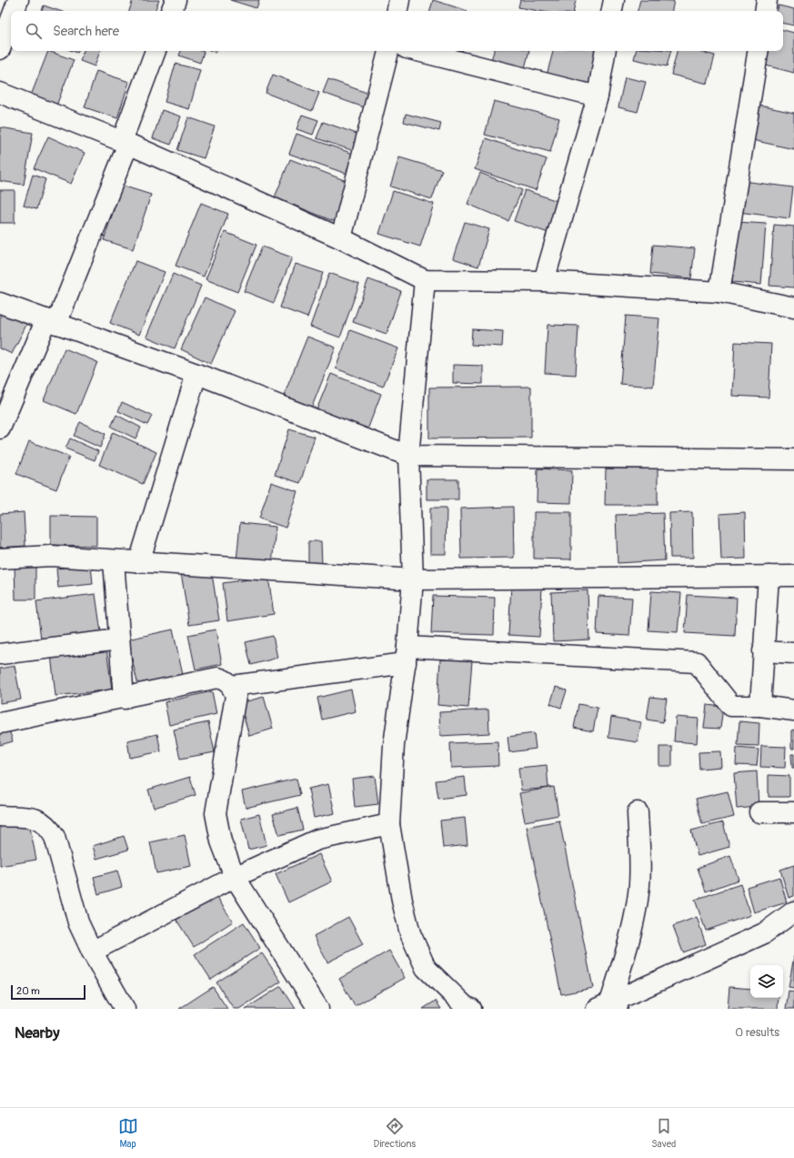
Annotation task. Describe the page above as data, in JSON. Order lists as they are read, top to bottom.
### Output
{
  "scale_bar": "20 m",
  "page": {
    "search": "Search here",
    "scale": "20 m",
    "heading": ["Nearby", "0 results"],
    "nav": ["Map", "Directions", "Saved"]
  }
}
